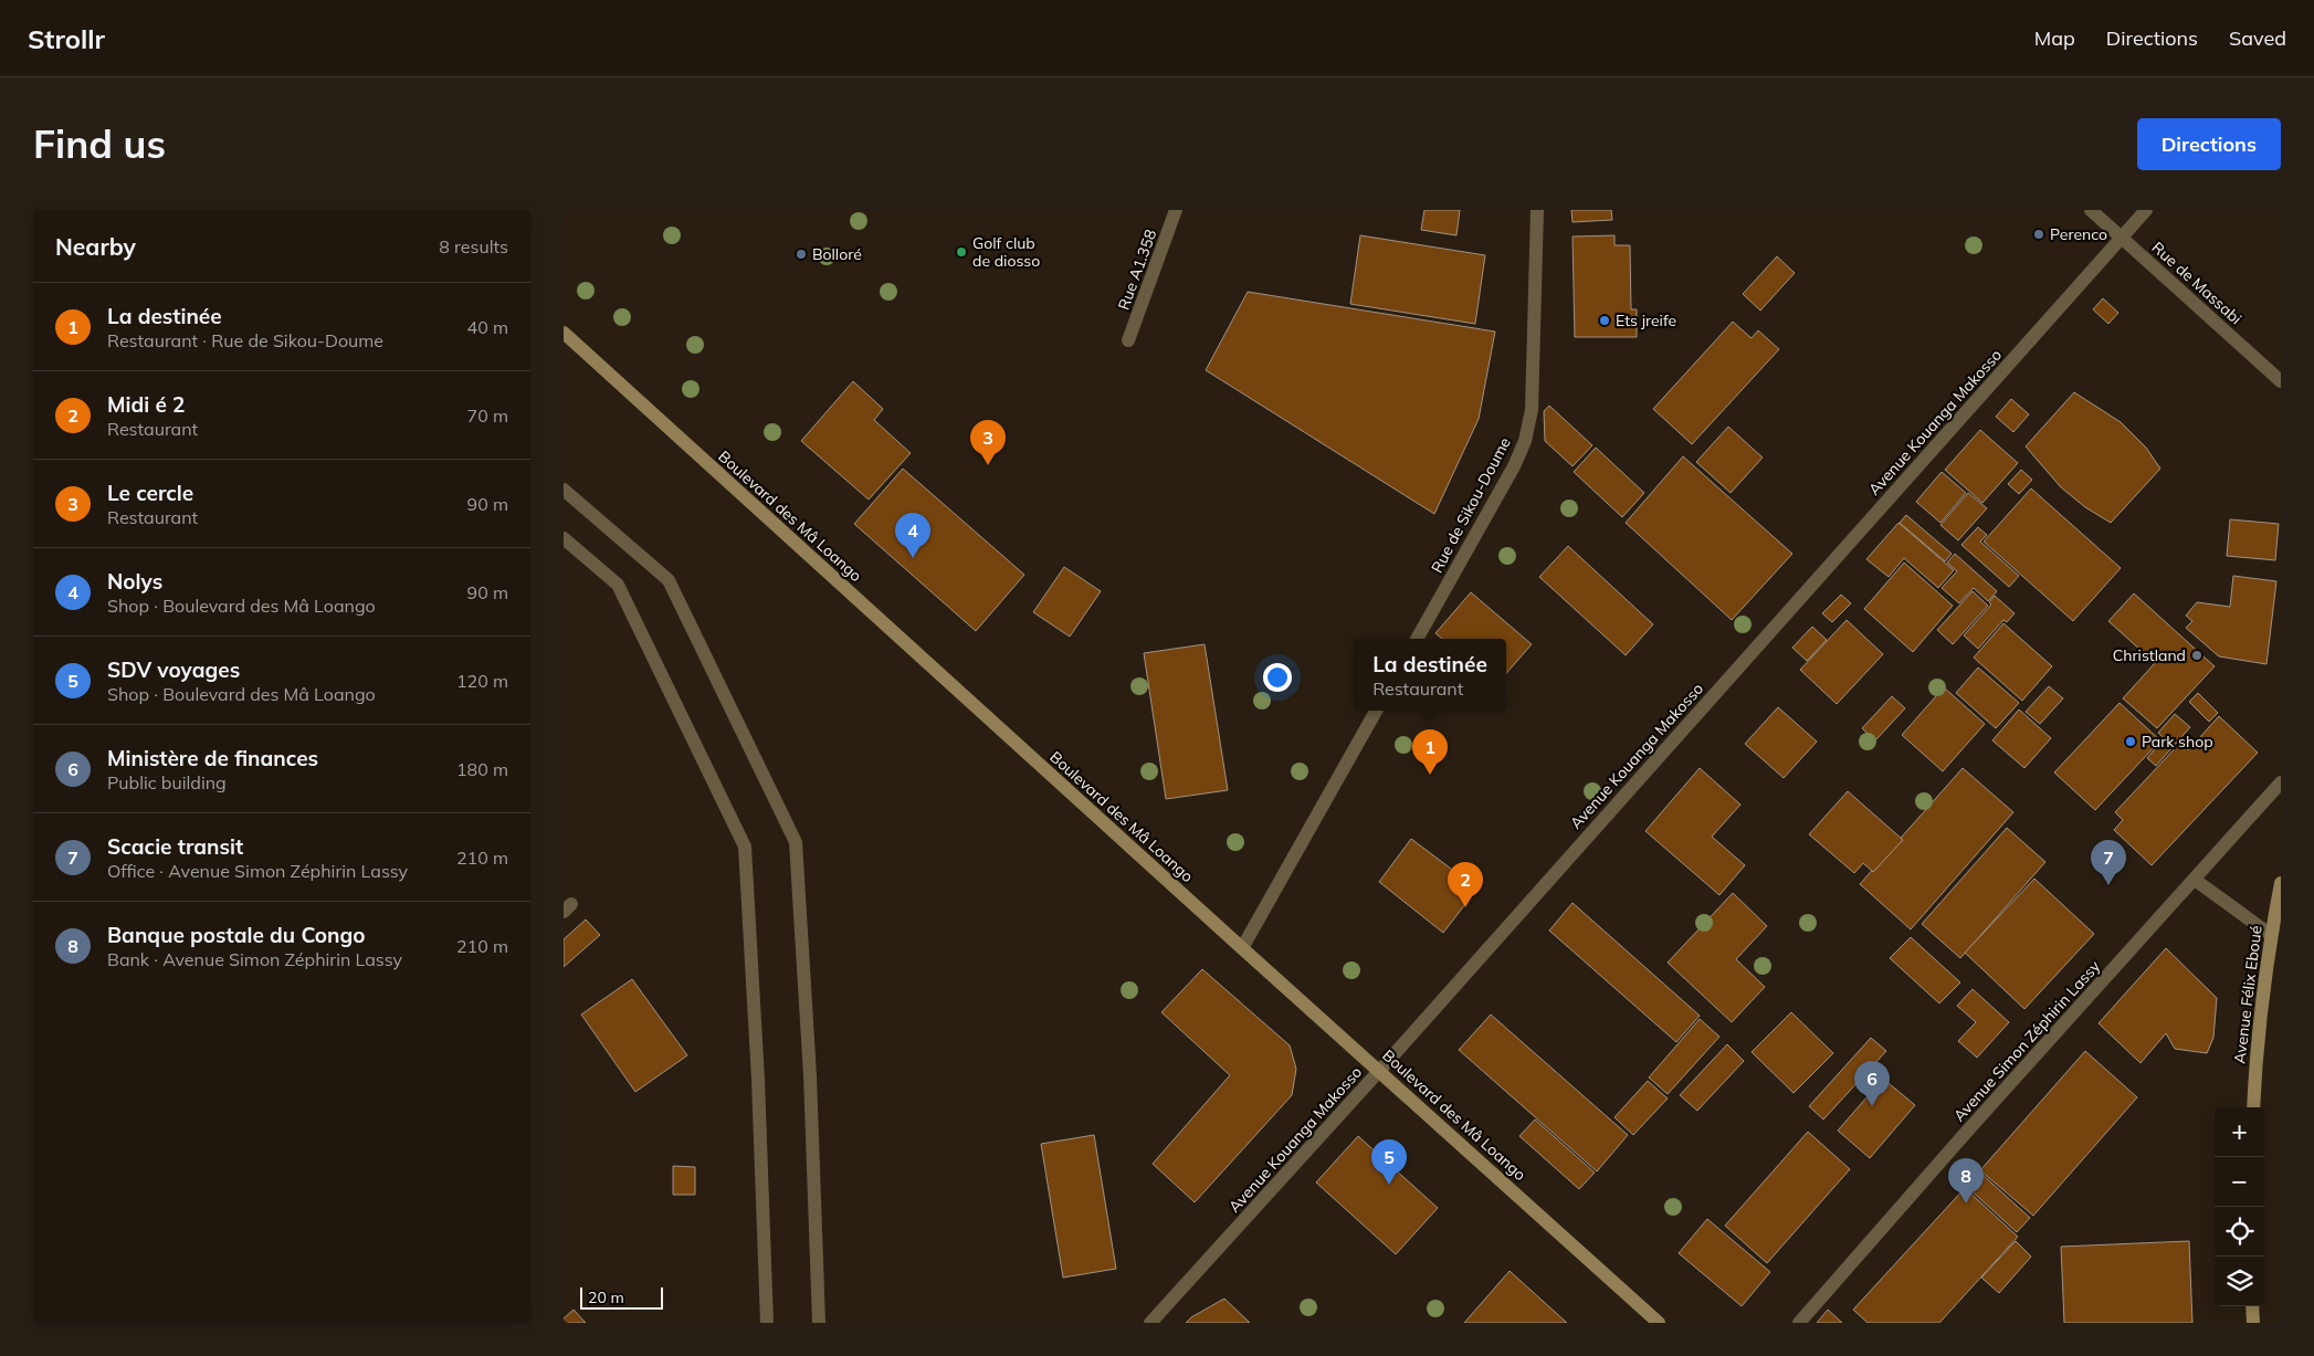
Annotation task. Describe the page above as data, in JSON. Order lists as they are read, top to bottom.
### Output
{
  "streets": {
    "street": [
      "Rue A1.358",
      "Rue de Massabi",
      "Avenue Kouanga Makosso",
      "Rue de Sikou-Doume",
      "Boulevard des Mâ Loango",
      "Avenue Félix Eboué",
      "Avenue Simon Zéphirin Lassy"
    ]
  },
  "crossings": [
    ["Rue de Massabi", "Avenue Kouanga Makosso"],
    ["Avenue Kouanga Makosso", "Boulevard des Mâ Loango"]
  ],
  "places": [
    "Perenco",
    "Golf club de diosso",
    "Bolloré",
    "Ets jreife",
    "Christland",
    "Park shop"
  ],
  "scale_bar": "20 m",
  "page": {
    "header": "Strollr",
    "nav": ["Map", "Directions", "Saved"],
    "buttons": "Directions",
    "title": "Find us",
    "heading": ["Nearby", "8 results"],
    "list": [
      {
        "mark": "1",
        "name": "La destinée",
        "note": "Restaurant · Rue de Sikou-Doume",
        "value": "40 m"
      },
      {
        "mark": "2",
        "name": "Midi é 2",
        "note": "Restaurant",
        "value": "70 m"
      },
      {
        "mark": "3",
        "name": "Le cercle",
        "note": "Restaurant",
        "value": "90 m"
      },
      {
        "mark": "4",
        "name": "Nolys",
        "note": "Shop · Boulevard des Mâ Loango",
        "value": "90 m"
      },
      {
        "mark": "5",
        "name": "SDV voyages",
        "note": "Shop · Boulevard des Mâ Loango",
        "value": "120 m"
      },
      {
        "mark": "6",
        "name": "Ministère de finances",
        "note": "Public building",
        "value": "180 m"
      },
      {
        "mark": "7",
        "name": "Scacie transit",
        "note": "Office · Avenue Simon Zéphirin Lassy",
        "value": "210 m"
      },
      {
        "mark": "8",
        "name": "Banque postale du Congo",
        "note": "Bank · Avenue Simon Zéphirin Lassy",
        "value": "210 m"
      }
    ],
    "pins": [
      "3",
      "4",
      "1",
      "7",
      "2",
      "6",
      "5",
      "8"
    ],
    "popup": ["La destinée", "Restaurant"],
    "map_buttons": ["+", "−"],
    "scale": "20 m"
  }
}
